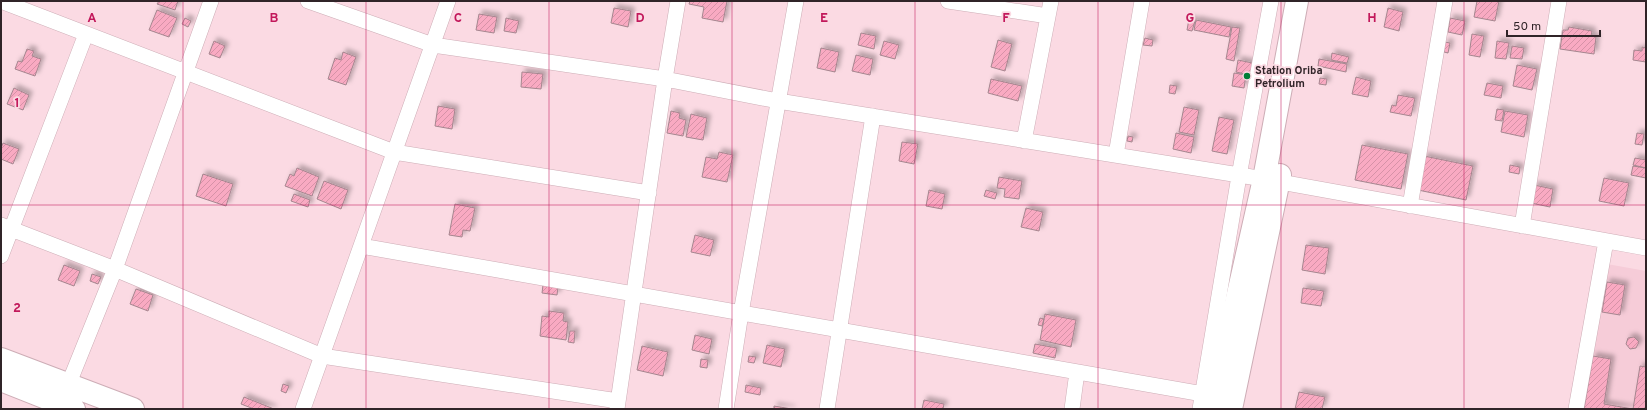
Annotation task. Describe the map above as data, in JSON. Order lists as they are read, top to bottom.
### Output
{
  "places": ["Station Oriba Petrolium"],
  "scale_bar": "50 m",
  "grid": {
    "columns": [
      "A",
      "B",
      "C",
      "D",
      "E",
      "F",
      "G",
      "H"
    ],
    "rows": ["1", "2"]
  }
}
